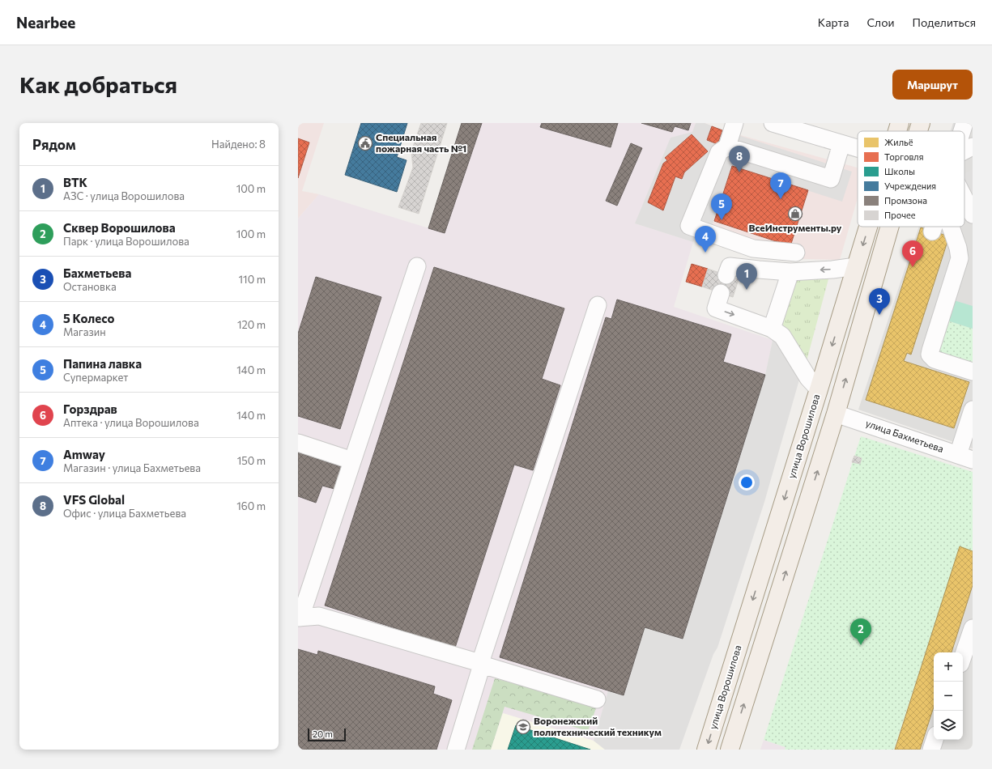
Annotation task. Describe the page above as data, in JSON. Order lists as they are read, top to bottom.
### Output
{
  "streets": {
    "main road": ["улица Ворошилова"],
    "street": ["улица Бахметьева"]
  },
  "places": {
    "public building": ["Специальная пожарная часть №1"],
    "shop": ["ВсеИнструменты.ру"],
    "school or university": ["Воронежский политехнический техникум"]
  },
  "legend": [
    "Жильё",
    "Торговля",
    "Школы",
    "Учреждения",
    "Промзона",
    "Прочее"
  ],
  "scale_bar": "20 m",
  "page": {
    "header": "Nearbee",
    "nav": ["Карта", "Слои", "Поделиться"],
    "buttons": "Маршрут",
    "title": "Как добраться",
    "heading": ["Рядом", "Найдено: 8"],
    "pins": [
      "8",
      "7",
      "5",
      "4",
      "6",
      "1",
      "3",
      "2"
    ],
    "list": [
      {
        "mark": "1",
        "name": "ВТК",
        "note": "АЗС · улица Ворошилова",
        "value": "100 m"
      },
      {
        "mark": "2",
        "name": "Сквер Ворошилова",
        "note": "Парк · улица Ворошилова",
        "value": "100 m"
      },
      {
        "mark": "3",
        "name": "Бахметьева",
        "note": "Остановка",
        "value": "110 m"
      },
      {
        "mark": "4",
        "name": "5 Колесо",
        "note": "Магазин",
        "value": "120 m"
      },
      {
        "mark": "5",
        "name": "Папина лавка",
        "note": "Супермаркет",
        "value": "140 m"
      },
      {
        "mark": "6",
        "name": "Горздрав",
        "note": "Аптека · улица Ворошилова",
        "value": "140 m"
      },
      {
        "mark": "7",
        "name": "Amway",
        "note": "Магазин · улица Бахметьева",
        "value": "150 m"
      },
      {
        "mark": "8",
        "name": "VFS Global",
        "note": "Офис · улица Бахметьева",
        "value": "160 m"
      }
    ],
    "map_buttons": ["+", "−"],
    "scale": "20 m"
  }
}
